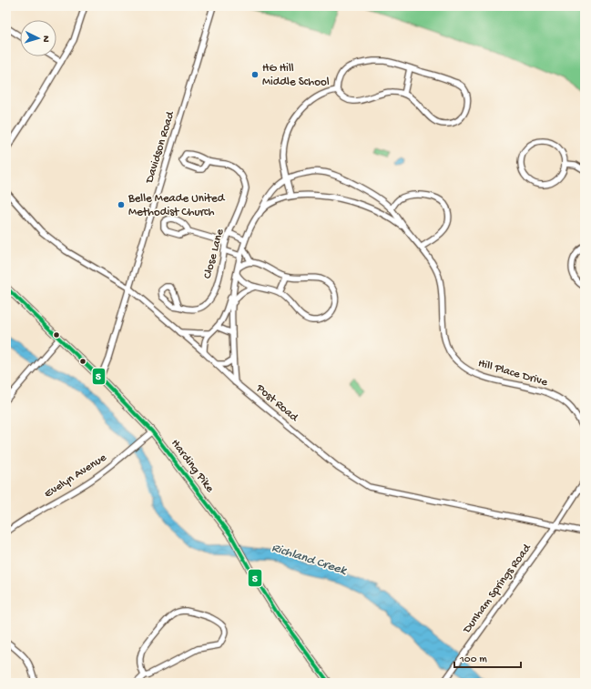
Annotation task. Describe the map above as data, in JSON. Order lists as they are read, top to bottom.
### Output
{
  "streets": {
    "main road": ["Harding Pike"],
    "street": [
      "Davidson Road",
      "Close Lane",
      "Hill Place Drive",
      "Post Road",
      "Evelyn Avenue",
      "Dunham Springs Road"
    ]
  },
  "crossings": [
    ["Davidson Road", "Post Road"],
    ["Davidson Road", "Harding Pike"],
    ["Hill Place Drive", "Post Road"],
    ["Post Road", "Dunham Springs Road"],
    ["Harding Pike", "Evelyn Avenue"]
  ],
  "water": ["Richland Creek"],
  "places": ["HG Hill Middle School", "Belle Meade United Methodist Church"],
  "lines": ["transit line 5"],
  "scale_bar": "100 m",
  "north": "right"
}
